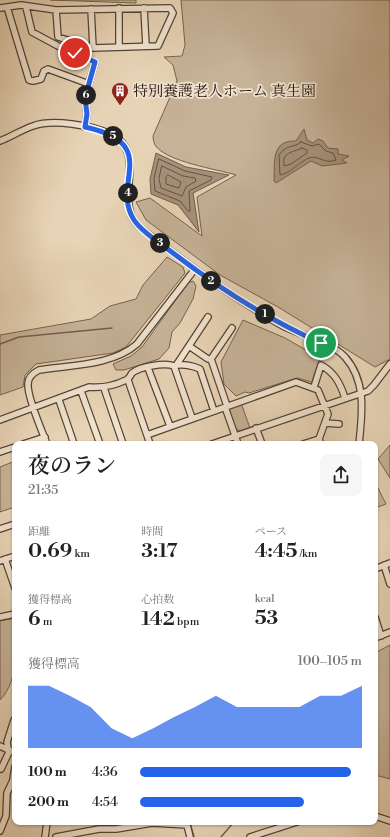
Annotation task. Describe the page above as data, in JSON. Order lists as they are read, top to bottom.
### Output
{
  "places": {
    "building": ["特別養護老人ホーム 真生園"]
  },
  "page": {
    "pins": [
      "6",
      "5",
      "4",
      "3",
      "2",
      "1"
    ],
    "heading": ["夜のラン", "21:35"],
    "stats": [
      ["距離", "0.69 km"],
      ["時間", "3:17"],
      ["ペース", "4:45 /km"],
      ["獲得標高", "6 m"],
      ["心拍数", "142 bpm"],
      ["kcal", "53"]
    ],
    "chart": ["獲得標高", "100–105 m"],
    "list": [
      {
        "name": "100 m",
        "note": "4:36"
      },
      {
        "name": "200 m",
        "note": "4:54"
      }
    ]
  }
}
